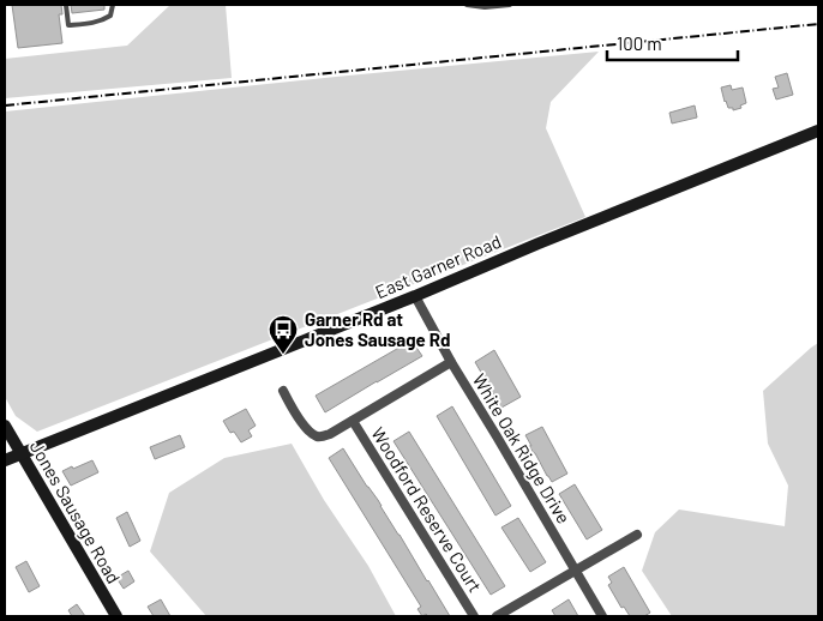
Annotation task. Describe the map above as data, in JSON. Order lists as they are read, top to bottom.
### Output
{
  "streets": {
    "main road": ["East Garner Road", "Jones Sausage Road"],
    "street": ["White Oak Ridge Drive", "Woodford Reserve Court"]
  },
  "crossings": [
    ["East Garner Road", "White Oak Ridge Drive"],
    ["East Garner Road", "Jones Sausage Road"]
  ],
  "places": {
    "bus stop": ["Garner Rd at Jones Sausage Rd"]
  },
  "scale_bar": "100 m"
}
